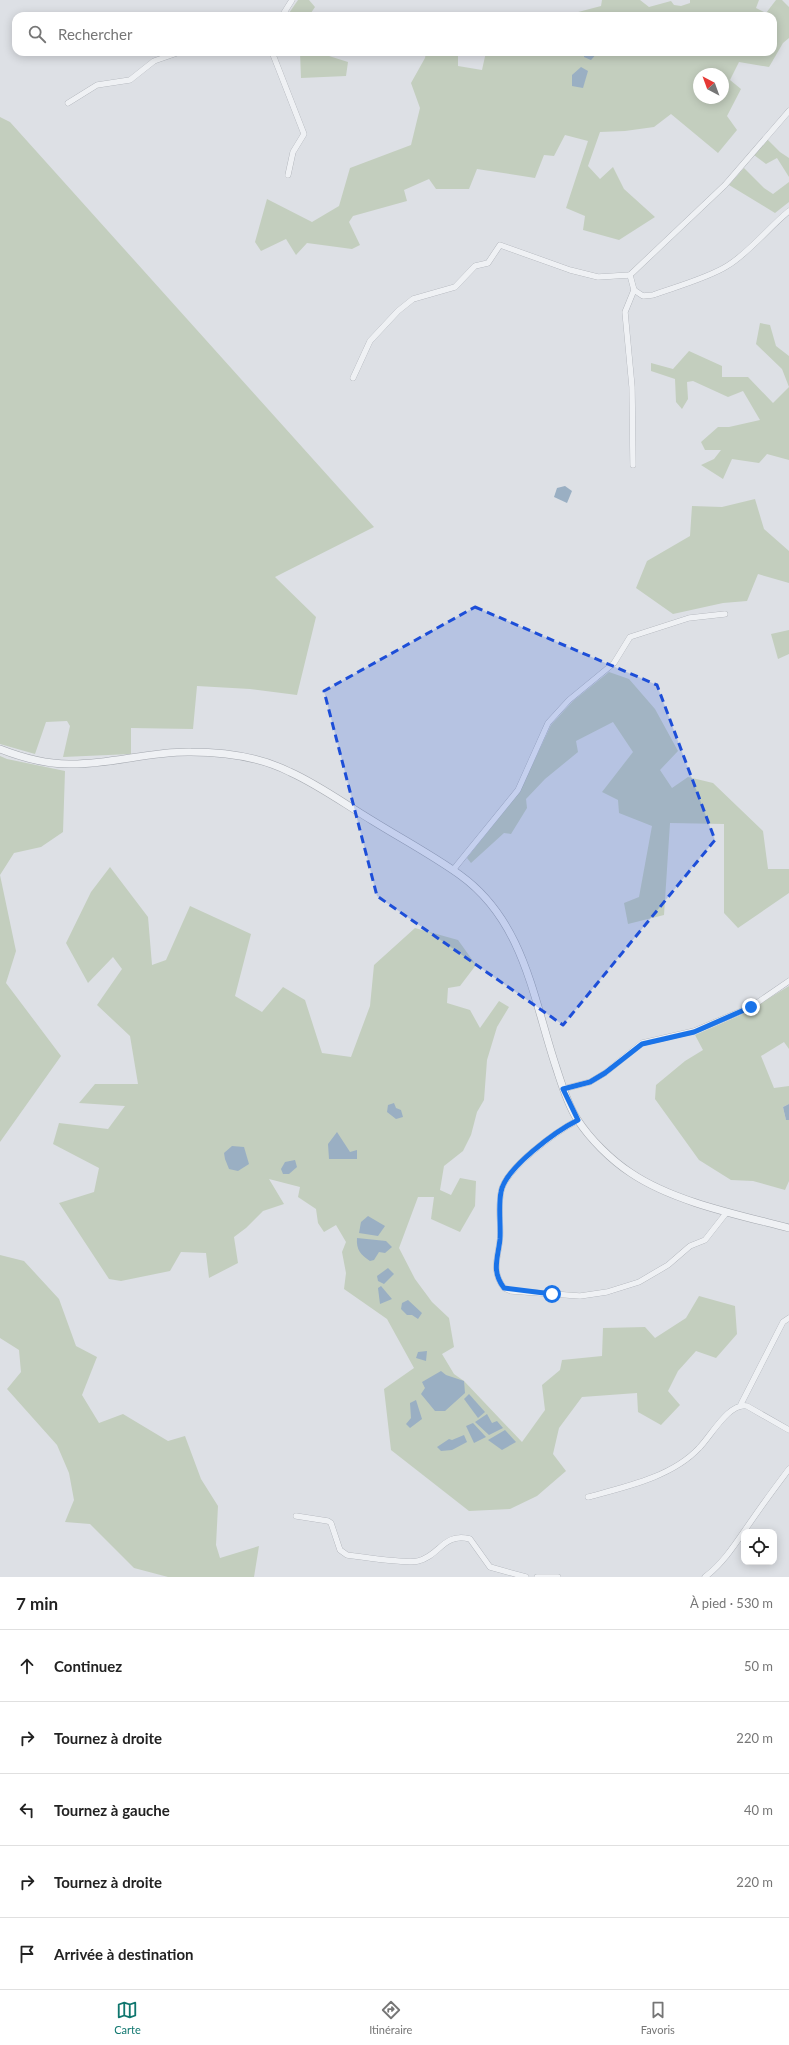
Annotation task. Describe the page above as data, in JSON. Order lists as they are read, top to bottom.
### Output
{
  "north": "top left",
  "page": {
    "search": "Rechercher",
    "heading": ["7 min", "À pied · 530 m"],
    "list": [
      ["Continuez", "50 m"],
      ["Tournez à droite", "220 m"],
      ["Tournez à gauche", "40 m"],
      ["Tournez à droite", "220 m"],
      "Arrivée à destination"
    ],
    "nav": ["Carte", "Itinéraire", "Favoris"]
  }
}
